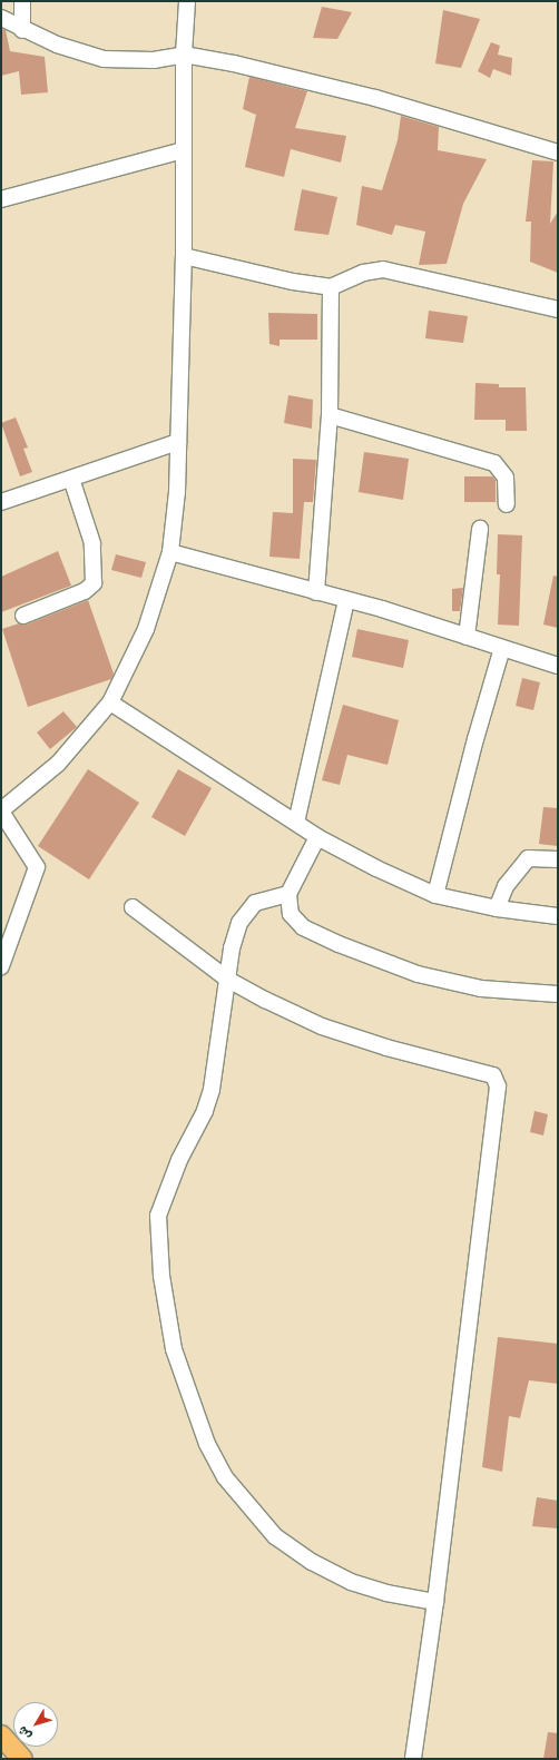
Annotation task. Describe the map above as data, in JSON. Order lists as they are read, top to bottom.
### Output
{
  "north": "bottom left"
}
